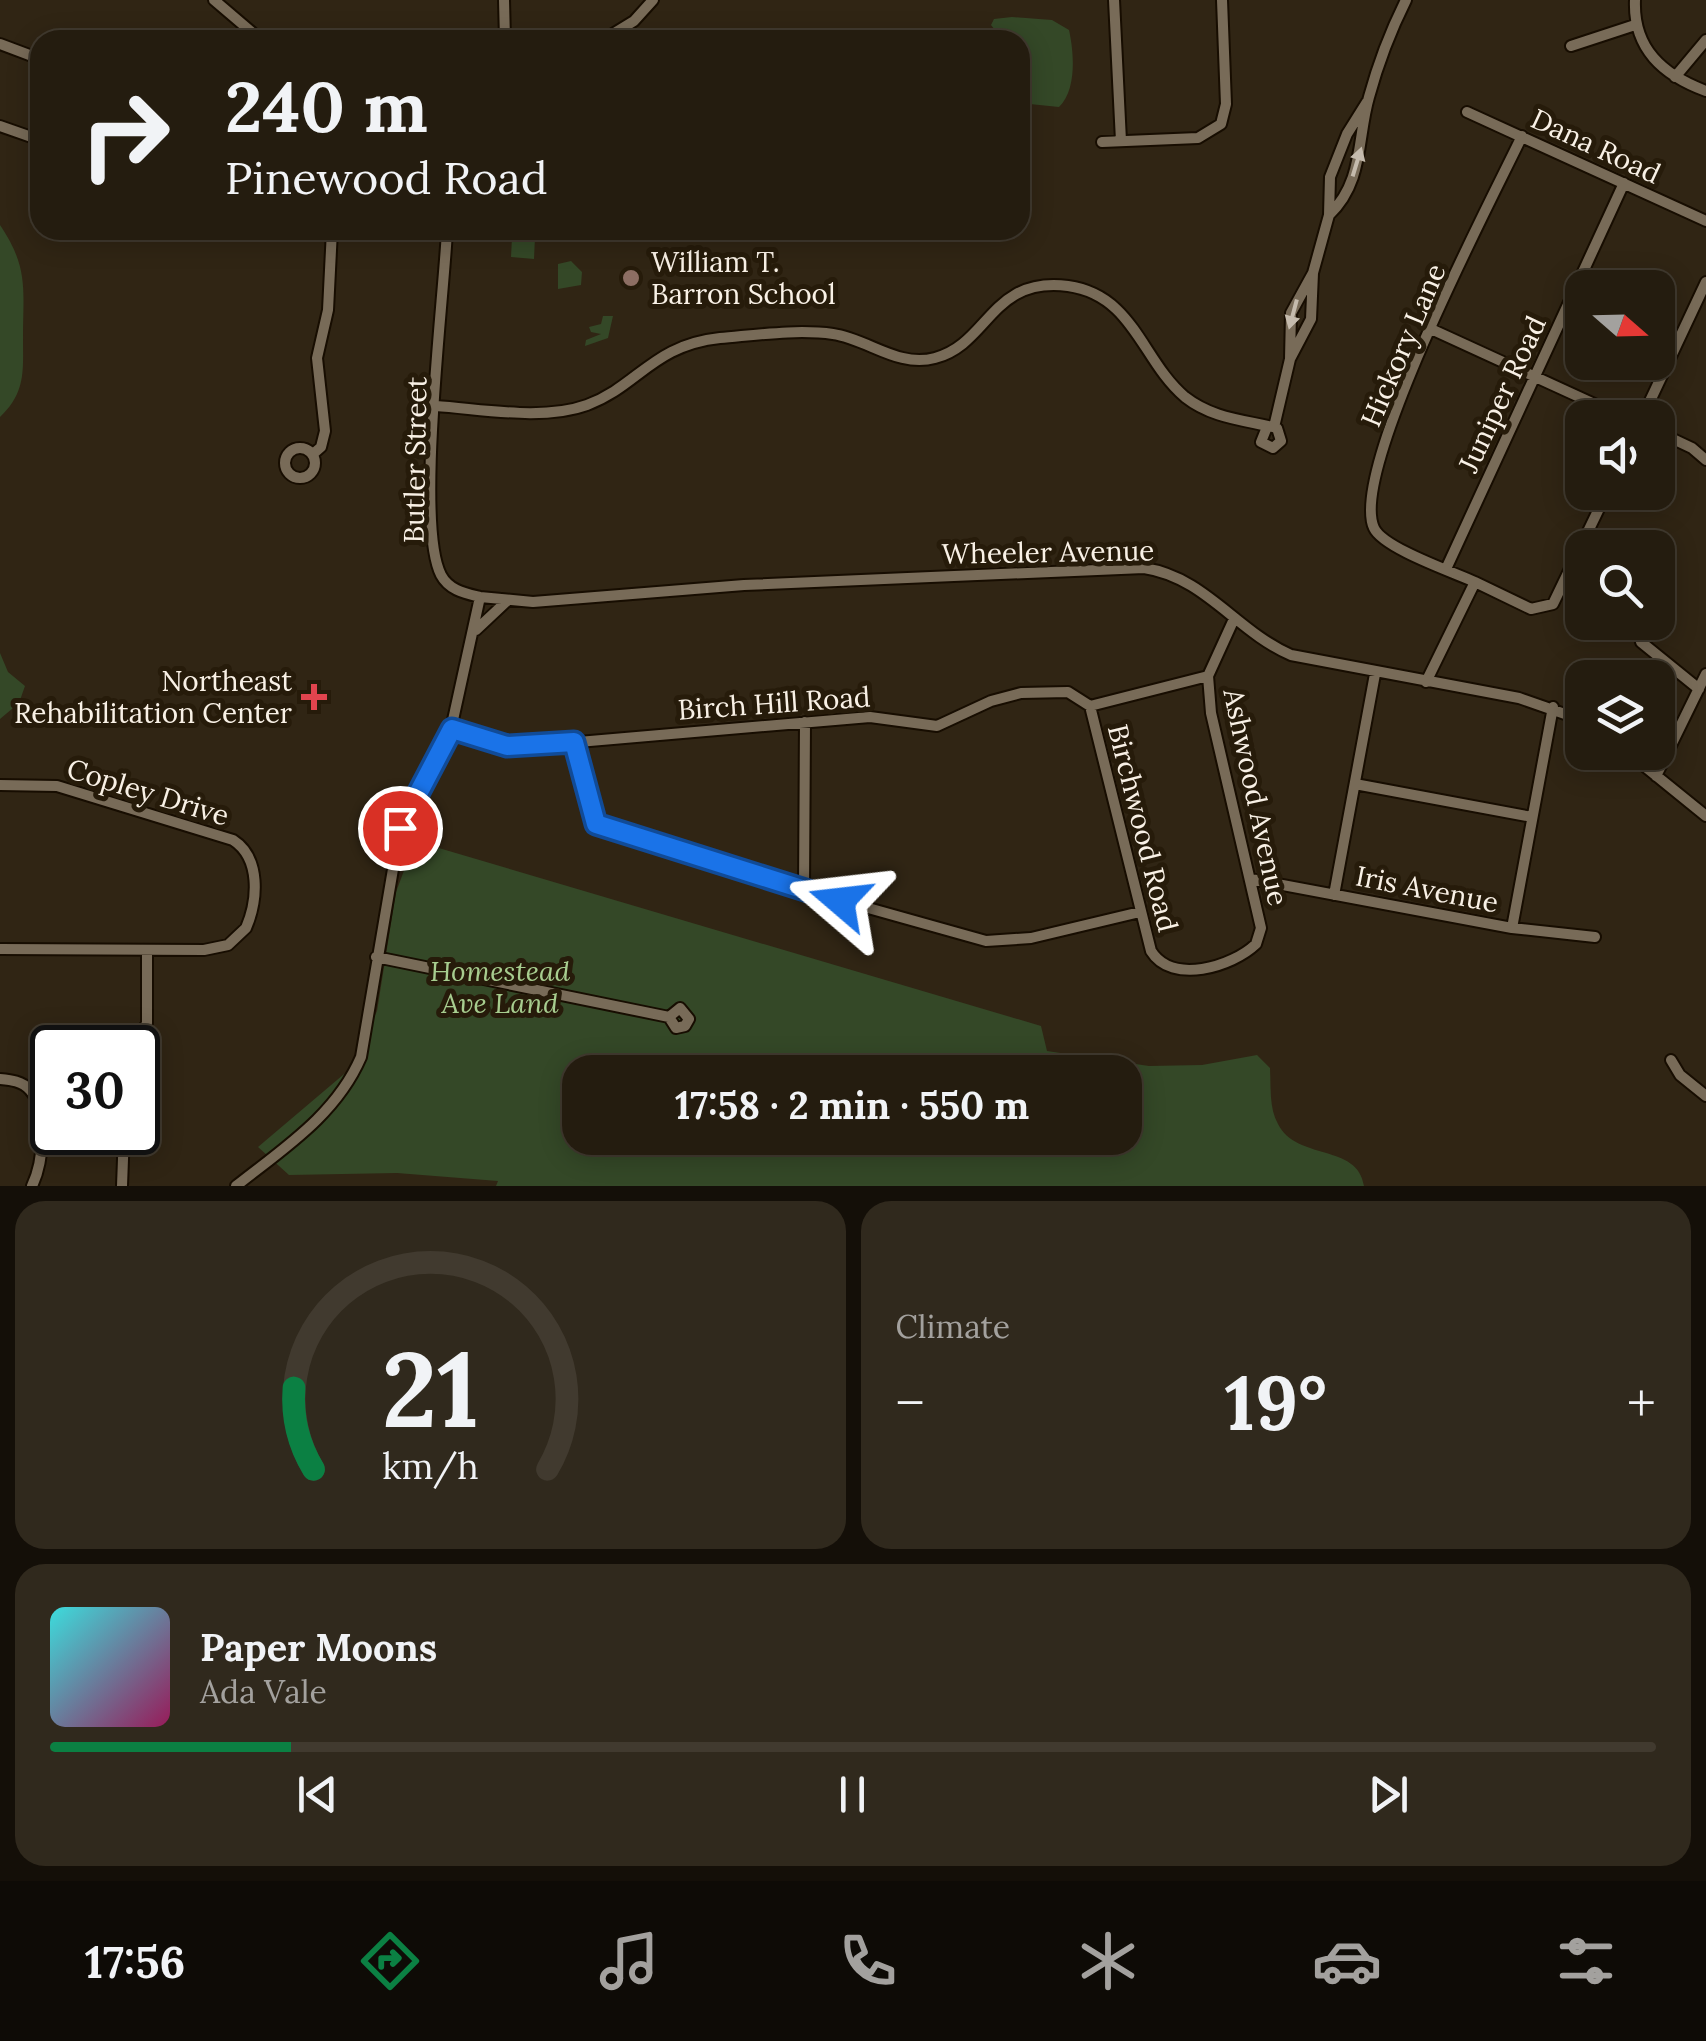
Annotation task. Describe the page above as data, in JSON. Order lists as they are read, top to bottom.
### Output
{
  "streets": {
    "street": [
      "Dana Road",
      "Hickory Lane",
      "Juniper Road",
      "Butler Street",
      "Wheeler Avenue",
      "Birch Hill Road",
      "Copley Drive",
      "Ashwood Avenue",
      "Birchwood Road",
      "Iris Avenue"
    ]
  },
  "crossings": [
    ["Dana Road", "Hickory Lane"],
    ["Dana Road", "Juniper Road"],
    ["Hickory Lane", "Juniper Road"],
    ["Butler Street", "Wheeler Avenue"],
    ["Birch Hill Road", "Birchwood Road"],
    ["Ashwood Avenue", "Birchwood Road"],
    ["Ashwood Avenue", "Iris Avenue"]
  ],
  "parks": ["Homestead Ave Land"],
  "places": {
    "other": ["William T. Barron School"],
    "health": ["Northeast Rehabilitation Center"]
  },
  "north": "right",
  "page": {
    "turn": ["240 m", "Pinewood Road"],
    "limit": "30",
    "trip": "17:58 · 2 min · 550 m",
    "tile": "Climate",
    "heat": ["−", "19°", "+"],
    "song": ["Paper Moons", "Ada Vale"],
    "tabs": "17:56",
    "gauge": ["21", "km/h"]
  }
}
